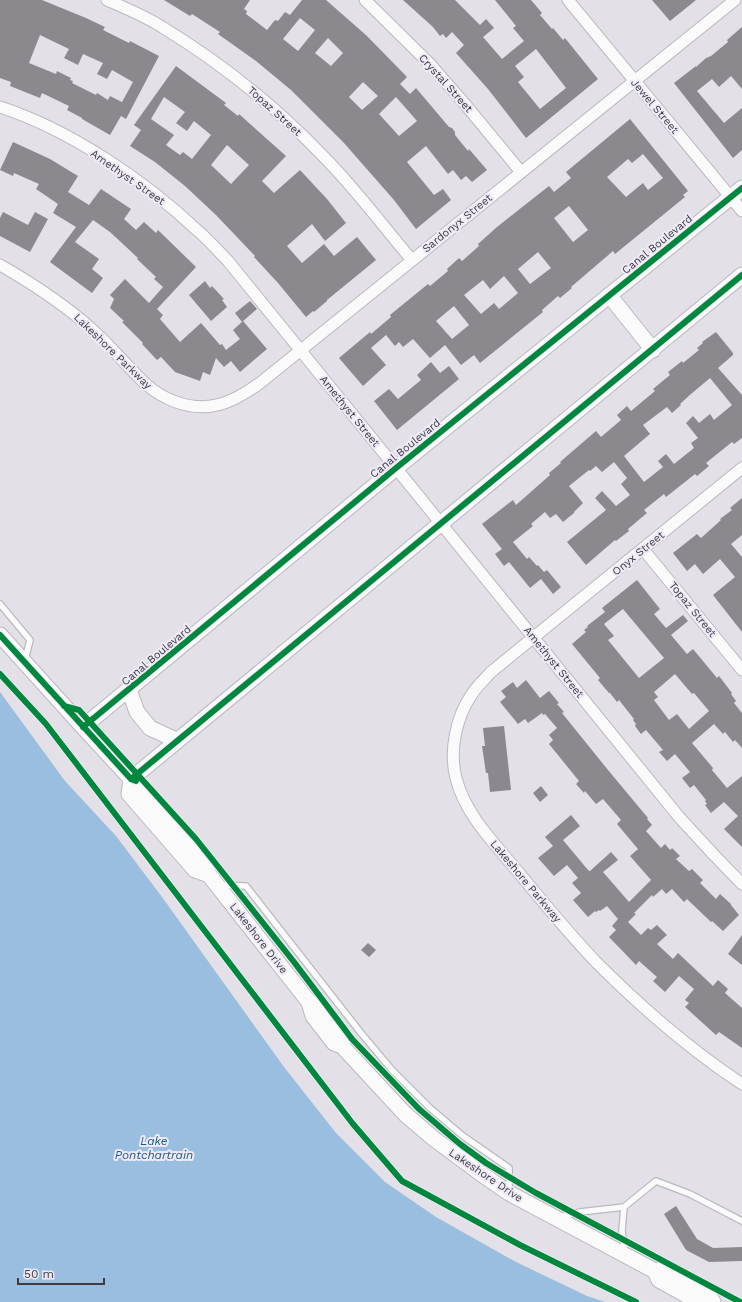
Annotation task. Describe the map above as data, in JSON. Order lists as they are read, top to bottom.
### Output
{
  "streets": {
    "street": [
      "Crystal Street",
      "Jewel Street",
      "Topaz Street",
      "Amethyst Street",
      "Sardonyx Street",
      "Canal Boulevard",
      "Lakeshore Parkway",
      "Onyx Street",
      "Lakeshore Drive"
    ]
  },
  "crossings": [
    ["Crystal Street", "Sardonyx Street"],
    ["Jewel Street", "Sardonyx Street"],
    ["Jewel Street", "Canal Boulevard"],
    ["Topaz Street", "Sardonyx Street"],
    ["Topaz Street", "Onyx Street"],
    ["Amethyst Street", "Sardonyx Street"],
    ["Amethyst Street", "Canal Boulevard"],
    ["Amethyst Street", "Lakeshore Parkway"],
    ["Amethyst Street", "Onyx Street"],
    ["Sardonyx Street", "Lakeshore Parkway"],
    ["Canal Boulevard", "Lakeshore Drive"],
    ["Lakeshore Parkway", "Onyx Street"]
  ],
  "water": ["Lake Pontchartrain"],
  "scale_bar": "50 m"
}
